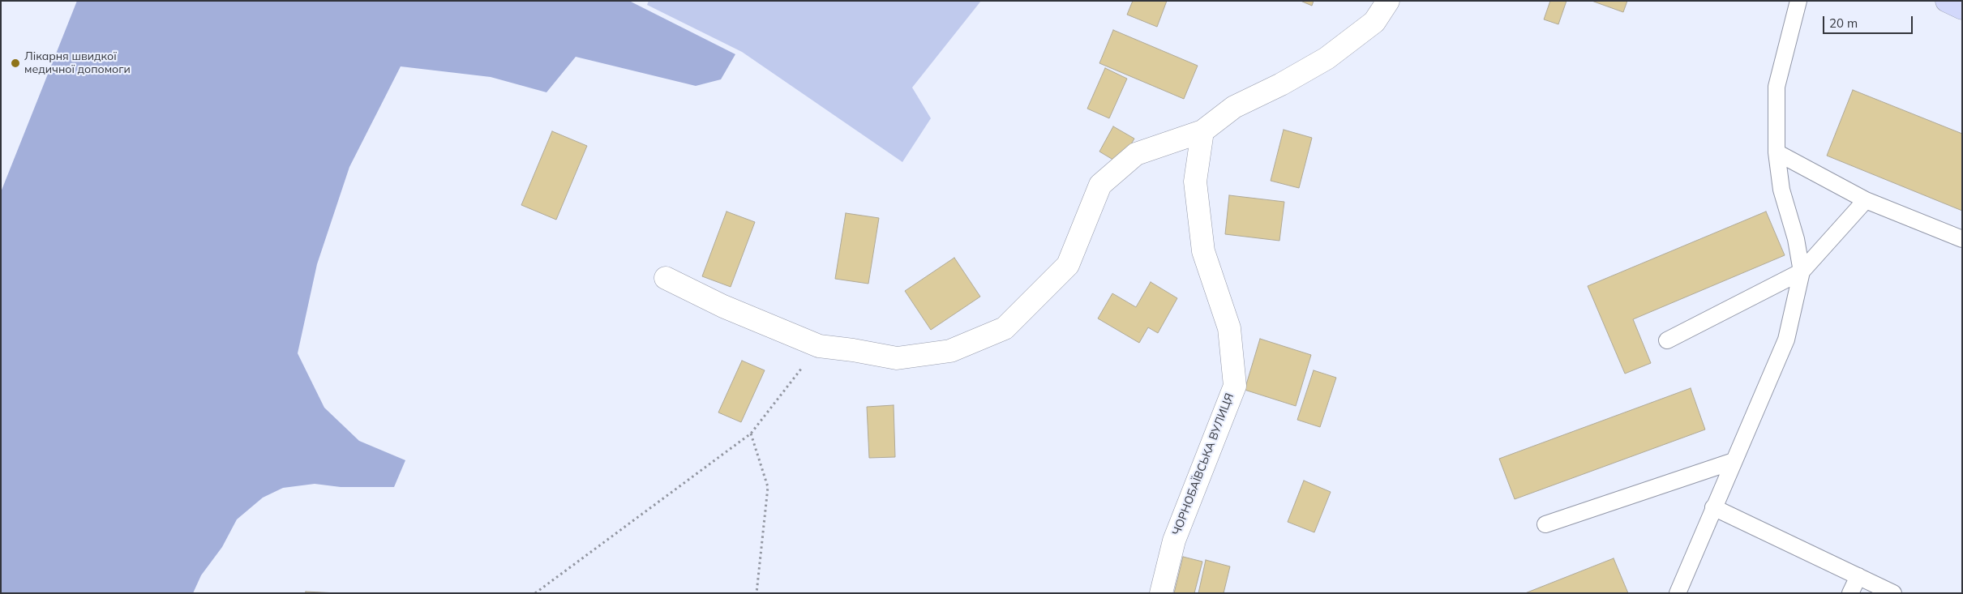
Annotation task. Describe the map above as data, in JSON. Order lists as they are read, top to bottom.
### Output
{
  "streets": {
    "street": ["ЧОРНОБАЇВСЬКА ВУЛИЦЯ"]
  },
  "places": ["Лікарня швидкої медичної допомоги"],
  "scale_bar": "20 m"
}
